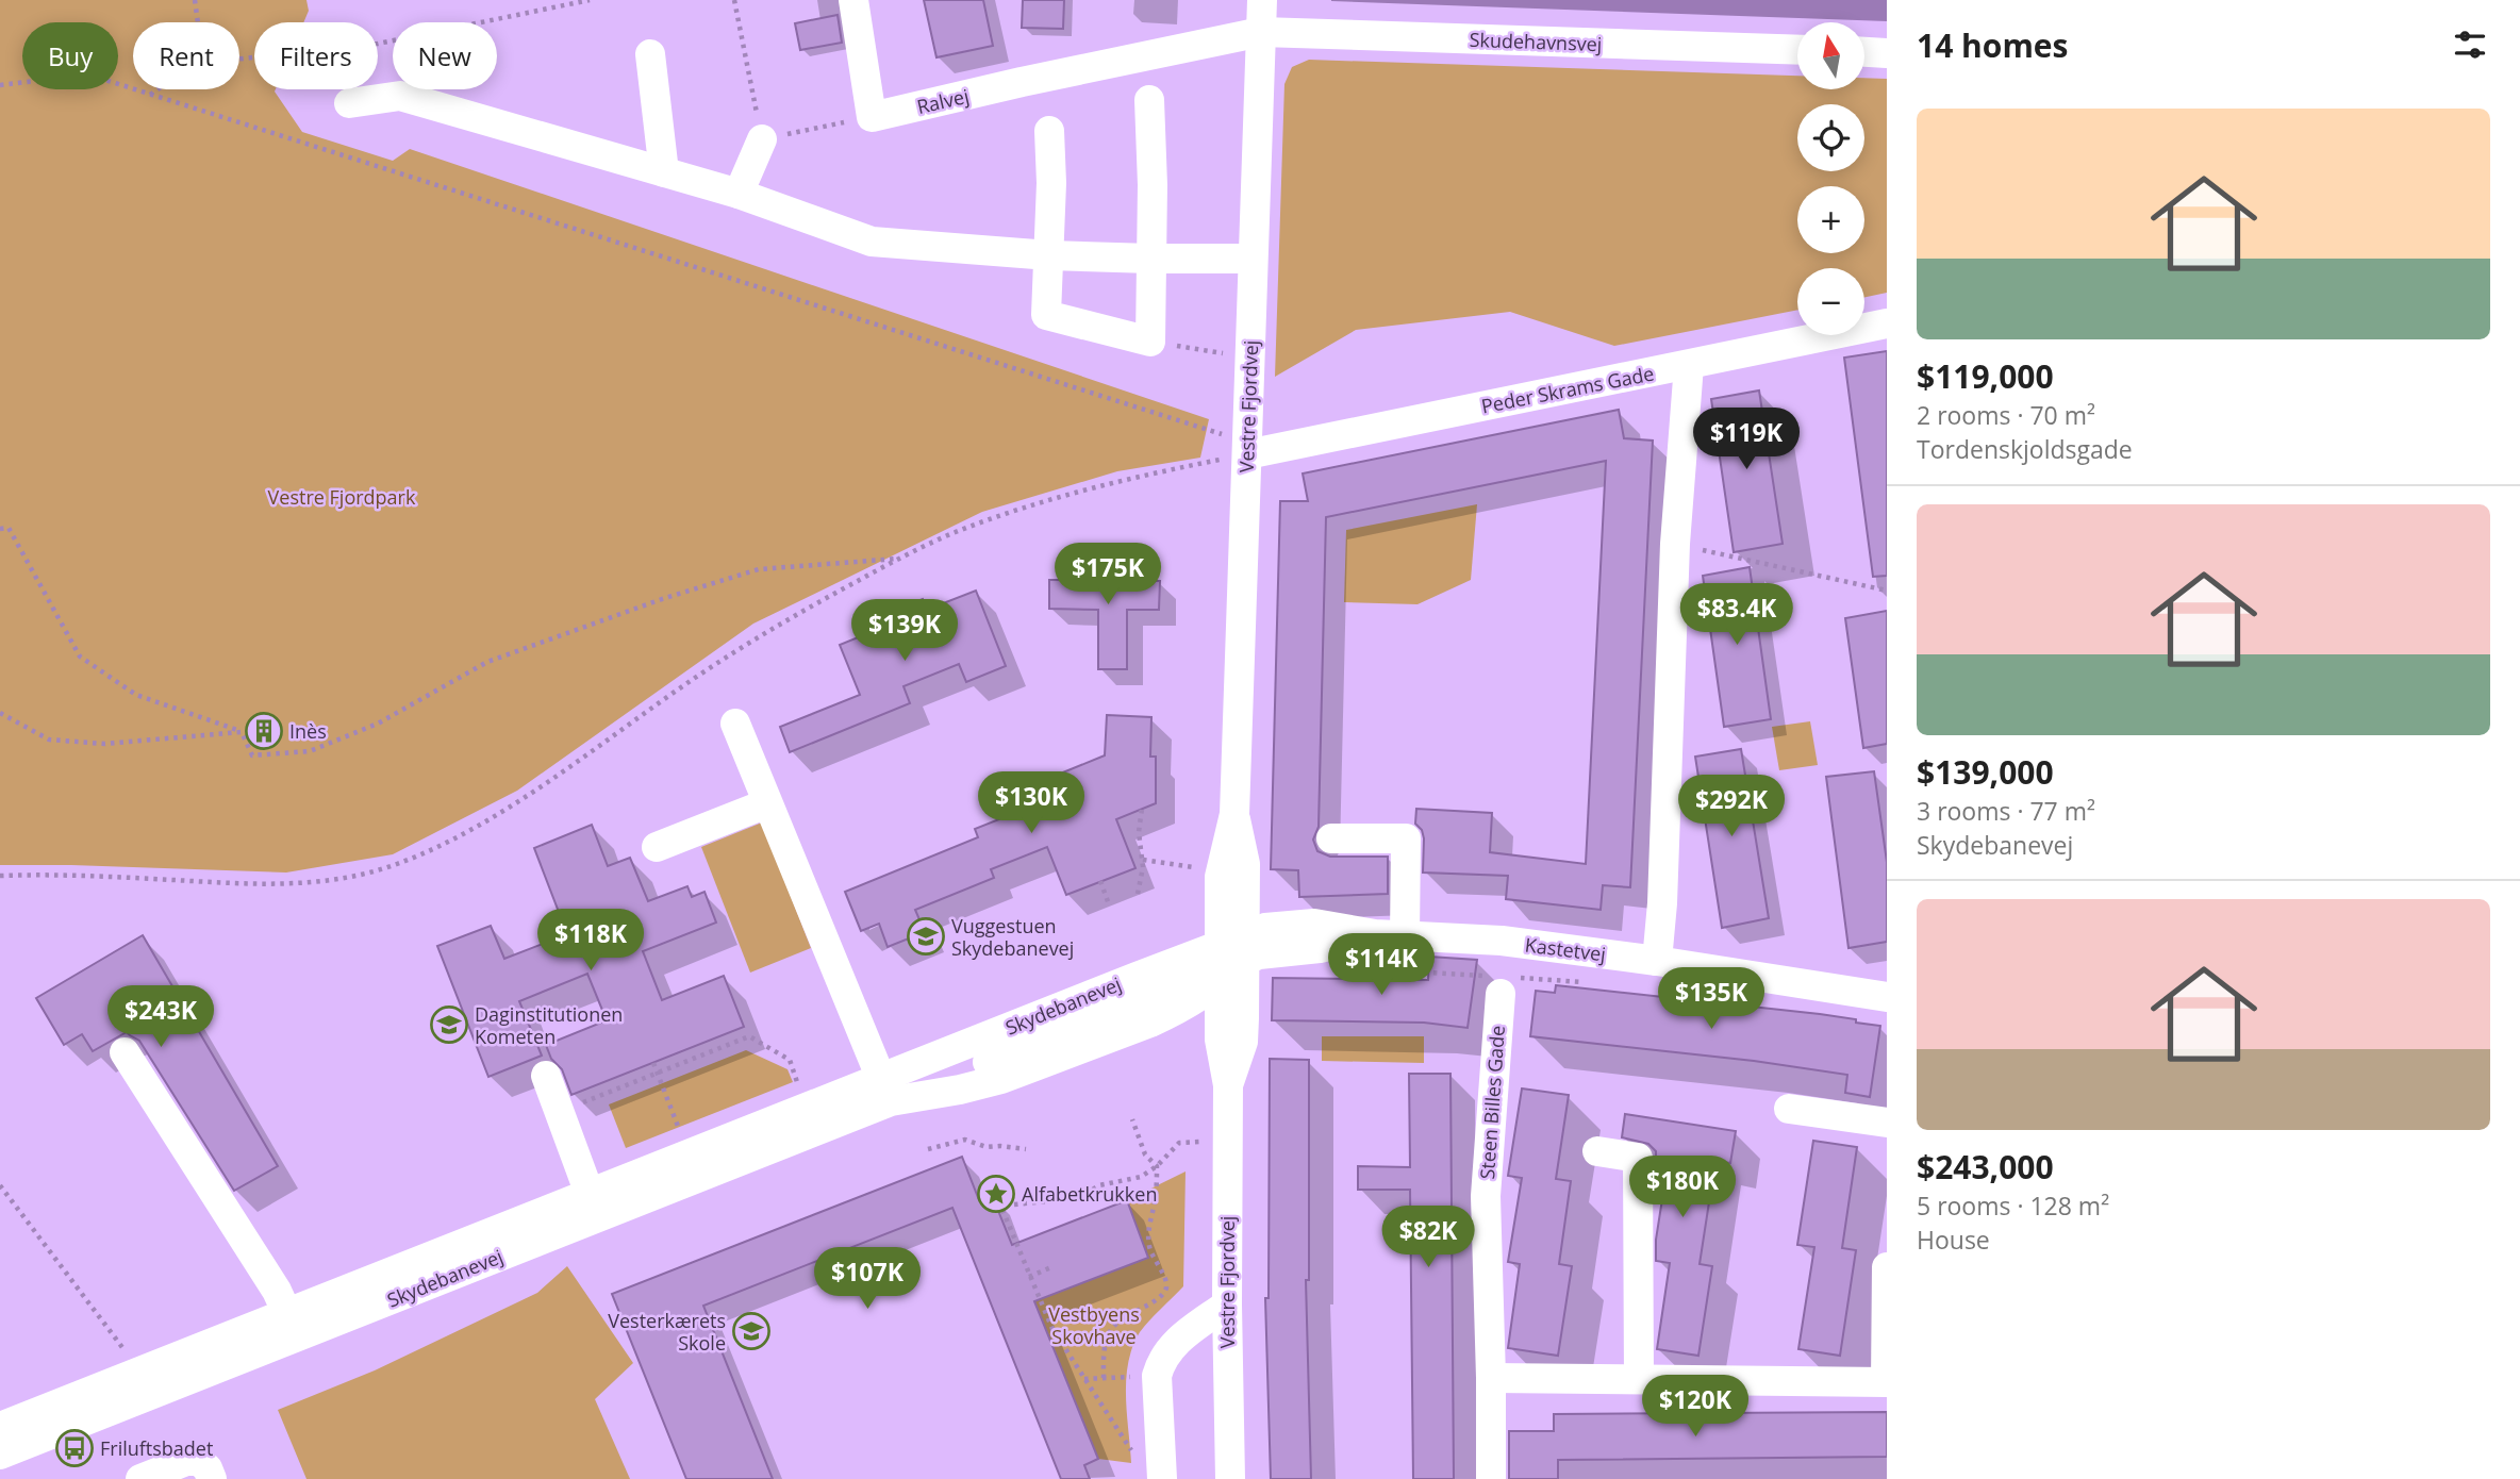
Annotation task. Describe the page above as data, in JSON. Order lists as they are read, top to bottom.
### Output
{
  "streets": {
    "street": [
      "Skudehavnsvej",
      "Ralvej",
      "Peder Skrams Gade",
      "Vestre Fjordvej",
      "Kastetvej",
      "Skydebanevej",
      "Steen Billes Gade"
    ]
  },
  "crossings": [
    ["Skudehavnsvej", "Ralvej"],
    ["Skudehavnsvej", "Vestre Fjordvej"],
    ["Ralvej", "Vestre Fjordvej"],
    ["Peder Skrams Gade", "Vestre Fjordvej"],
    ["Vestre Fjordvej", "Kastetvej"],
    ["Vestre Fjordvej", "Skydebanevej"],
    ["Kastetvej", "Skydebanevej"]
  ],
  "parks": ["Vestre Fjordpark", "Vestbyens Skovhave"],
  "places": {
    "building": ["Inès"],
    "school or university": ["Vuggestuen Skydebanevej", "Daginstitutionen Kometen", "Vesterkærets Skole"],
    "place": ["Alfabetkrukken"],
    "bus stop": ["Friluftsbadet"]
  },
  "north": "top",
  "page": {
    "heading": "14 homes",
    "map_buttons": ["+", "−"],
    "chip": [
      "Buy",
      "Rent",
      "Filters",
      "New"
    ],
    "list": [
      {
        "name": "$119,000",
        "note": "2 rooms · 70 m² · Tordenskjoldsgade"
      },
      {
        "name": "$139,000",
        "note": "3 rooms · 77 m² · Skydebanevej"
      },
      {
        "name": "$243,000",
        "note": "5 rooms · 128 m² · House"
      }
    ],
    "price": [
      "$119K",
      "$175K",
      "$83.4K",
      "$139K",
      "$130K",
      "$292K",
      "$118K",
      "$114K",
      "$135K",
      "$243K",
      "$180K",
      "$82K",
      "$107K",
      "$120K"
    ]
  }
}
